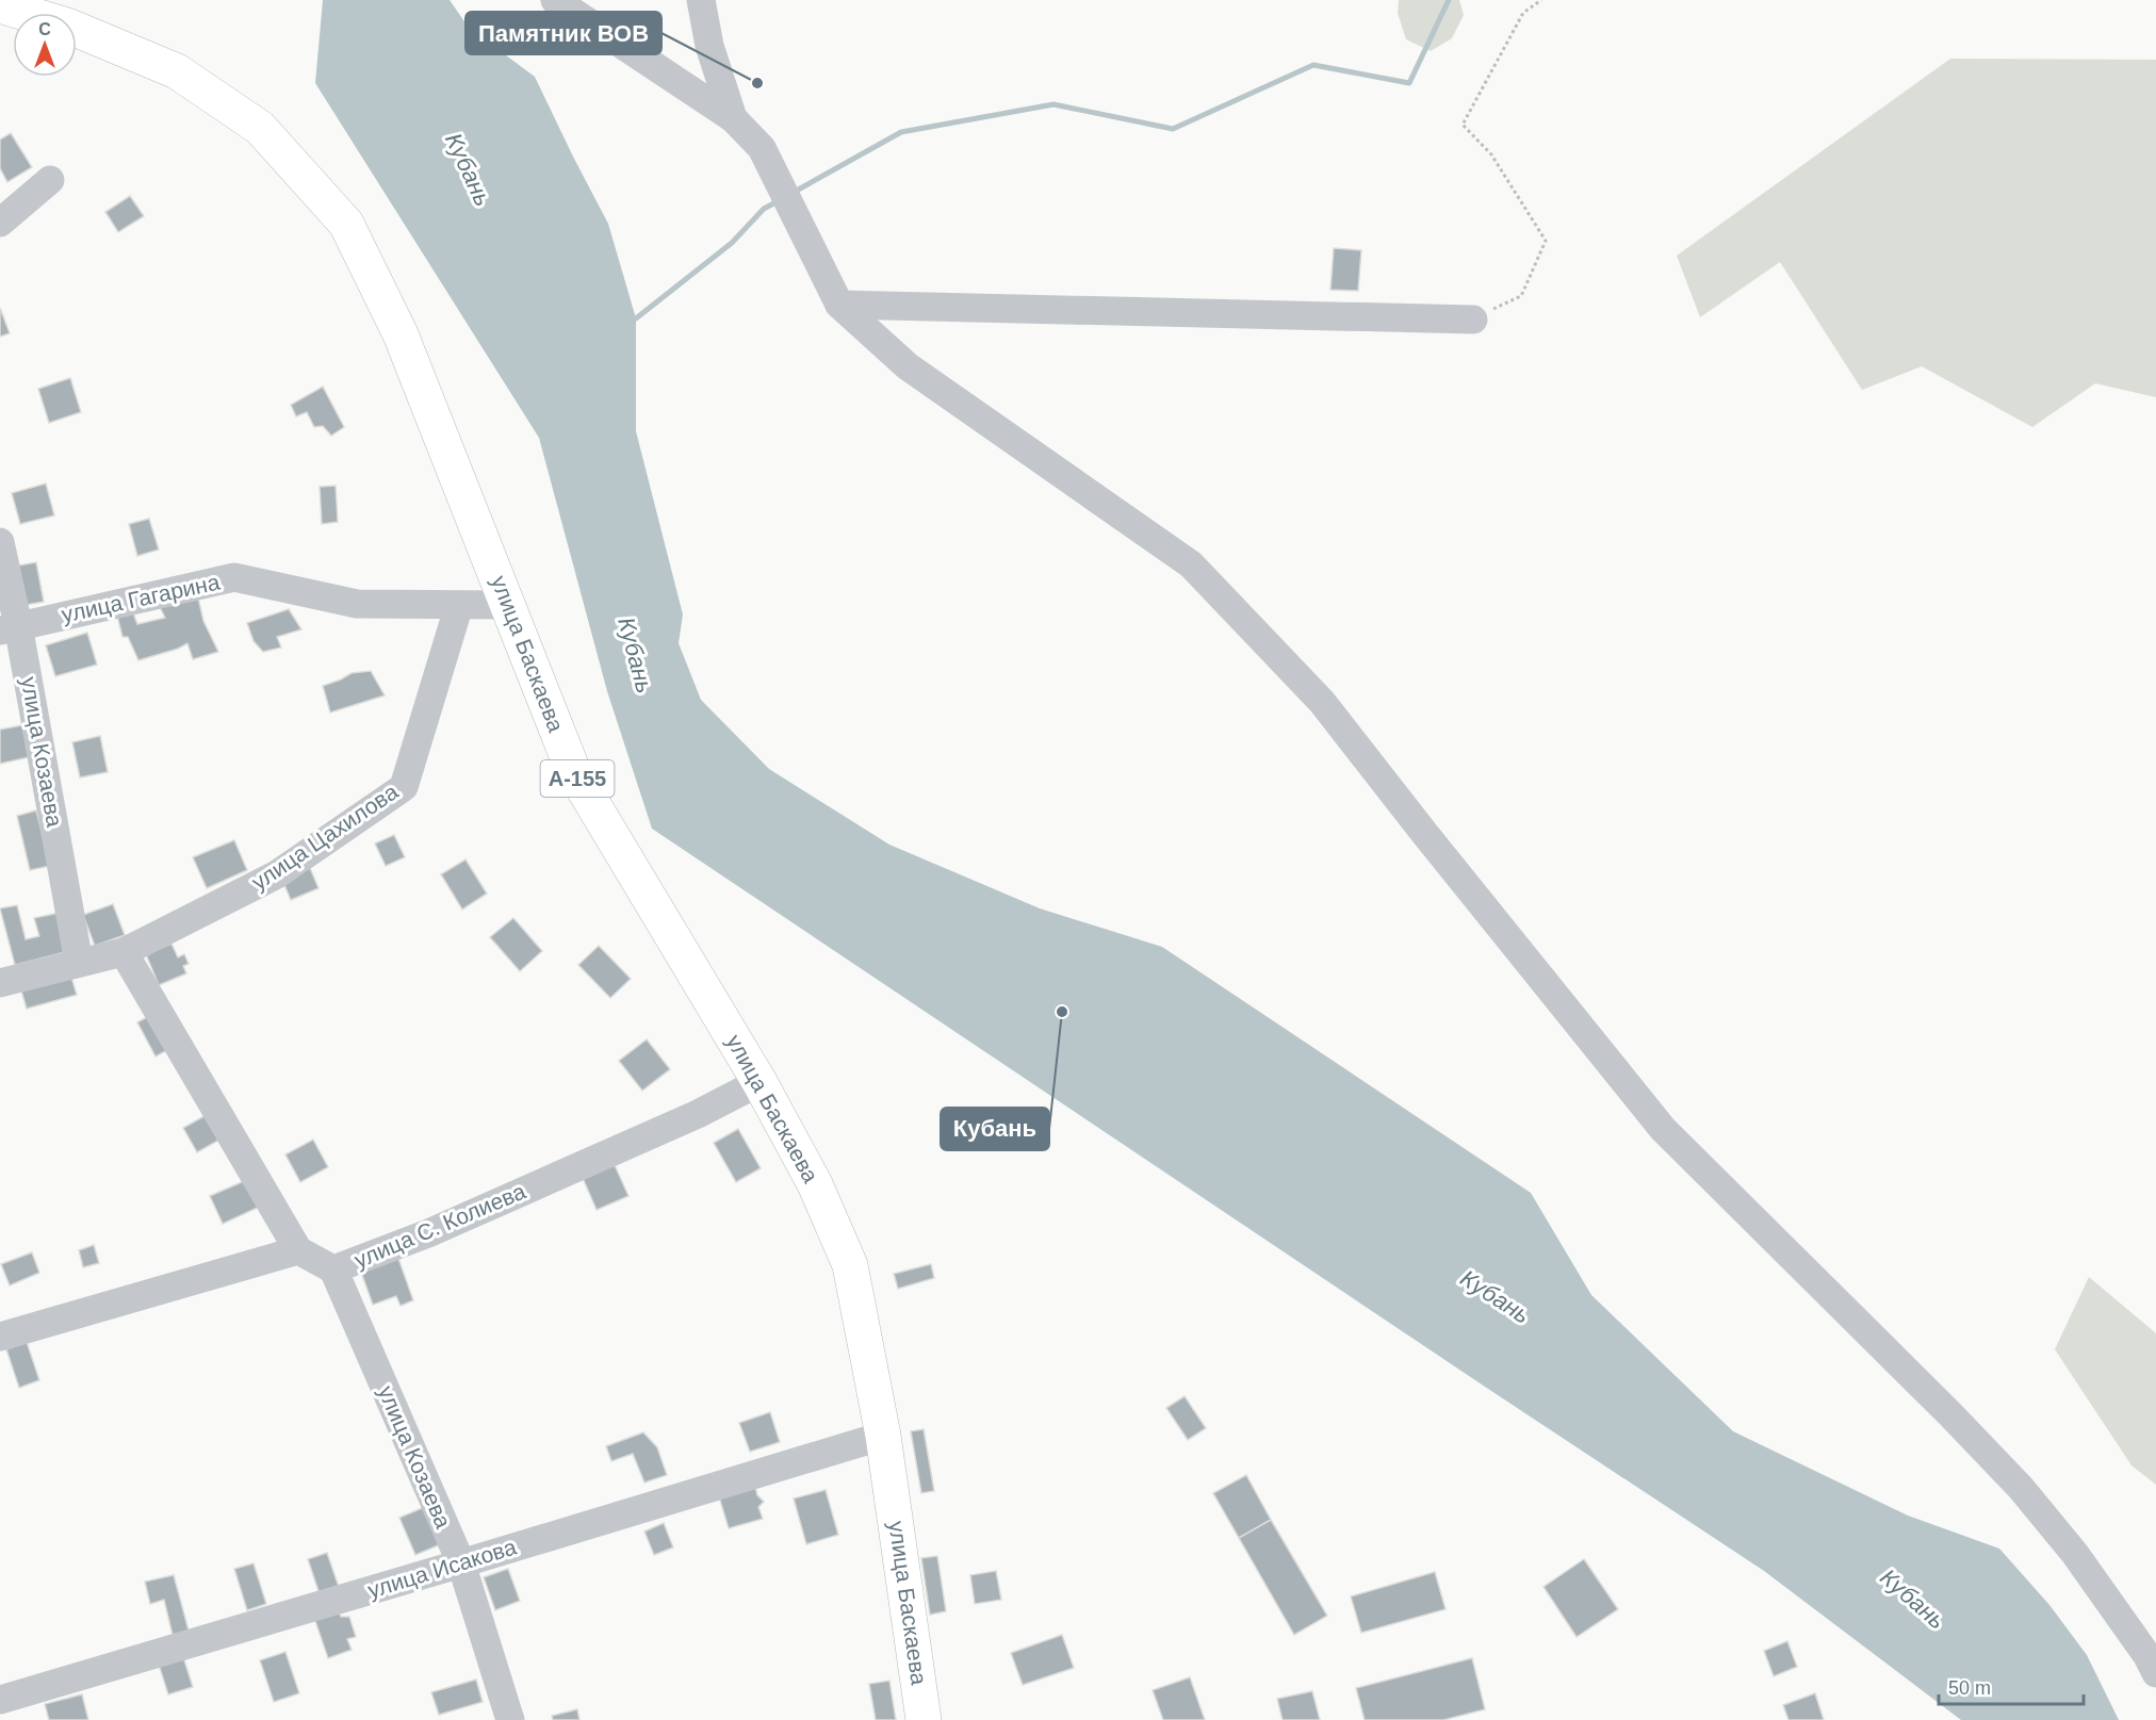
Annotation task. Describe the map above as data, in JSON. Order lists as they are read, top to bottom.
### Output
{
  "streets": {
    "main road": ["улица Баскаева", "А-155"],
    "street": [
      "улица Гагарина",
      "улица Козаева",
      "улица Цахилова",
      "улица С. Колиева",
      "улица Исакова"
    ]
  },
  "crossings": [
    ["улица Гагарина", "улица Баскаева"],
    ["улица Гагарина", "улица Козаева"],
    ["улица Гагарина", "улица Цахилова"],
    ["улица Баскаева", "улица С. Колиева"],
    ["улица Баскаева", "улица Исакова"],
    ["улица Козаева", "улица Цахилова"],
    ["улица Козаева", "улица С. Колиева"],
    ["улица Козаева", "улица Исакова"]
  ],
  "water": ["Кубань"],
  "places": ["Памятник ВОВ", "Кубань"],
  "scale_bar": "50 m",
  "north": "top"
}
